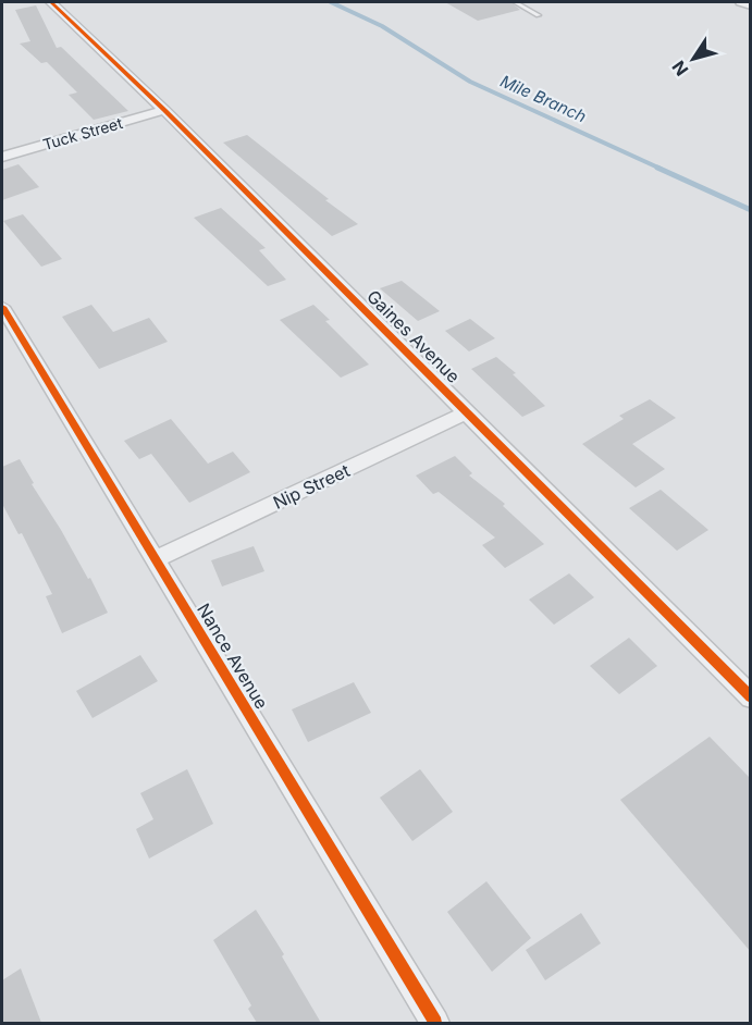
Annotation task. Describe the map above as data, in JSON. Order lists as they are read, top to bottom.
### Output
{
  "streets": {
    "street": [
      "Tuck Street",
      "Gaines Avenue",
      "Nip Street",
      "Nance Avenue"
    ]
  },
  "crossings": [
    ["Tuck Street", "Gaines Avenue"],
    ["Gaines Avenue", "Nip Street"],
    ["Nip Street", "Nance Avenue"]
  ],
  "water": ["Mile Branch"],
  "north": "bottom left"
}
